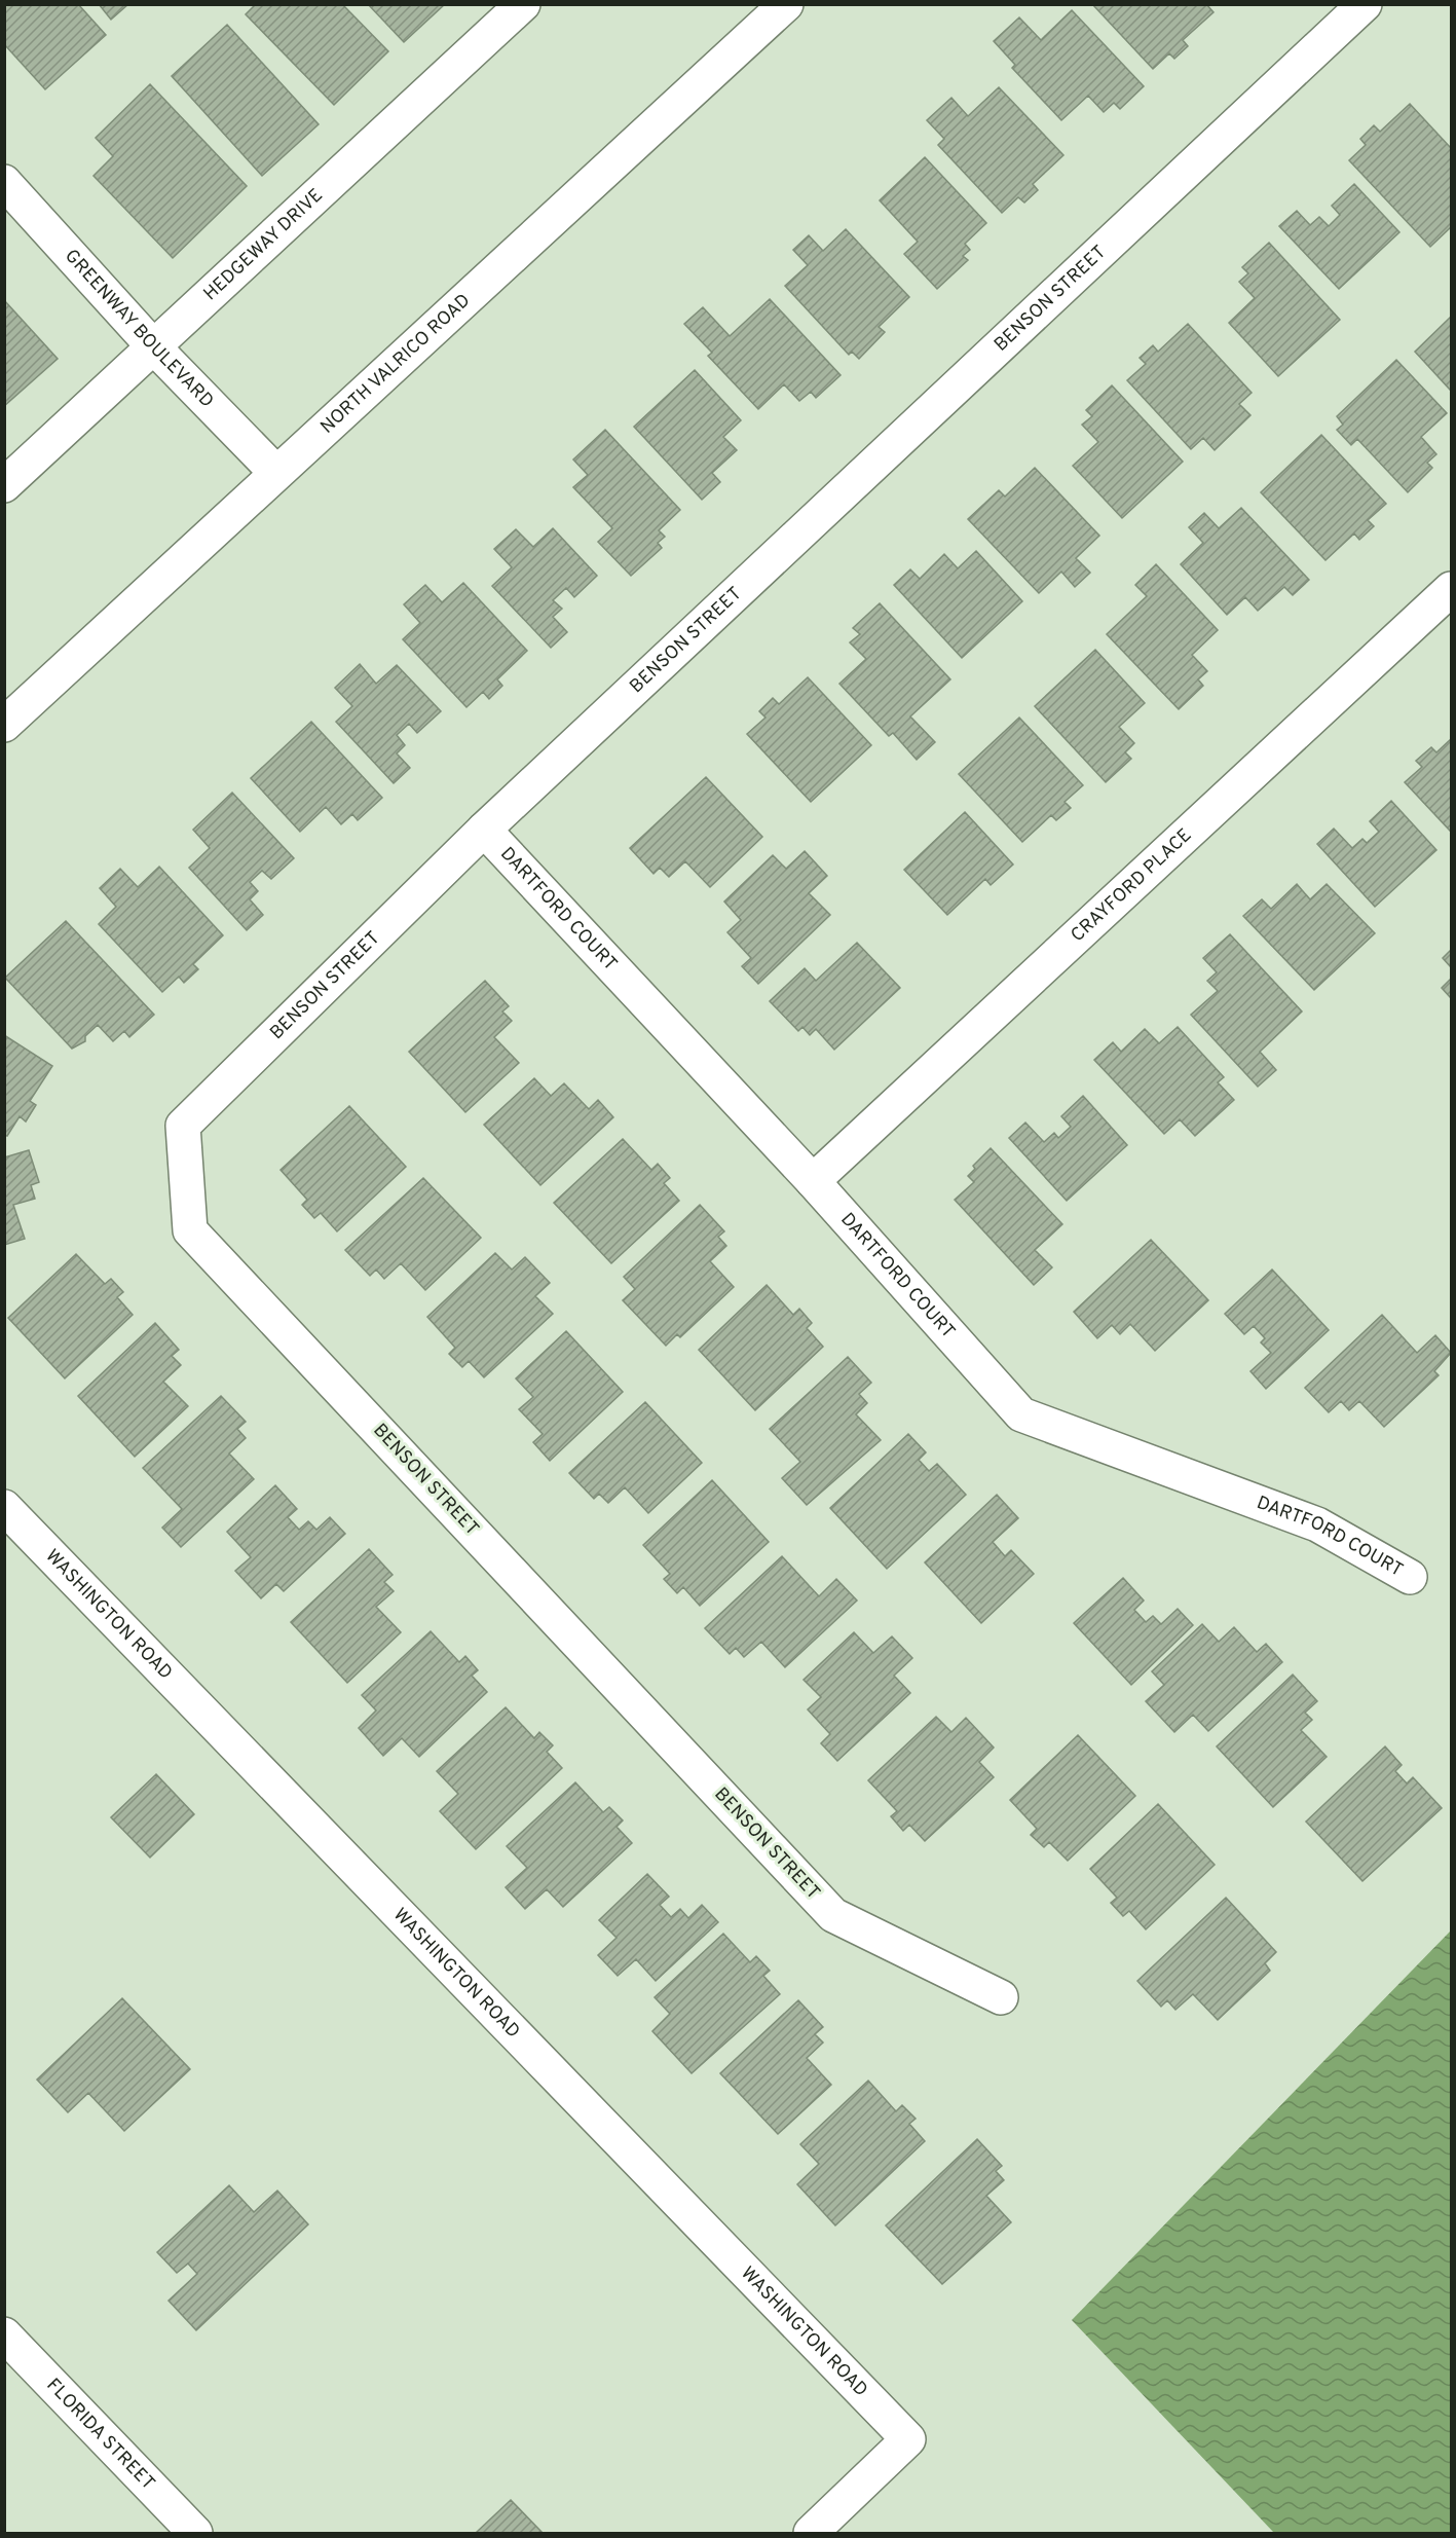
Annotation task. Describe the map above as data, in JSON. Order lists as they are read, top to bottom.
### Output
{
  "streets": {
    "street": [
      "HEDGEWAY DRIVE",
      "BENSON STREET",
      "GREENWAY BOULEVARD",
      "NORTH VALRICO ROAD",
      "CRAYFORD PLACE",
      "DARTFORD COURT",
      "WASHINGTON ROAD",
      "FLORIDA STREET"
    ]
  },
  "crossings": [
    ["HEDGEWAY DRIVE", "GREENWAY BOULEVARD"],
    ["BENSON STREET", "DARTFORD COURT"],
    ["GREENWAY BOULEVARD", "NORTH VALRICO ROAD"],
    ["CRAYFORD PLACE", "DARTFORD COURT"]
  ]
}
